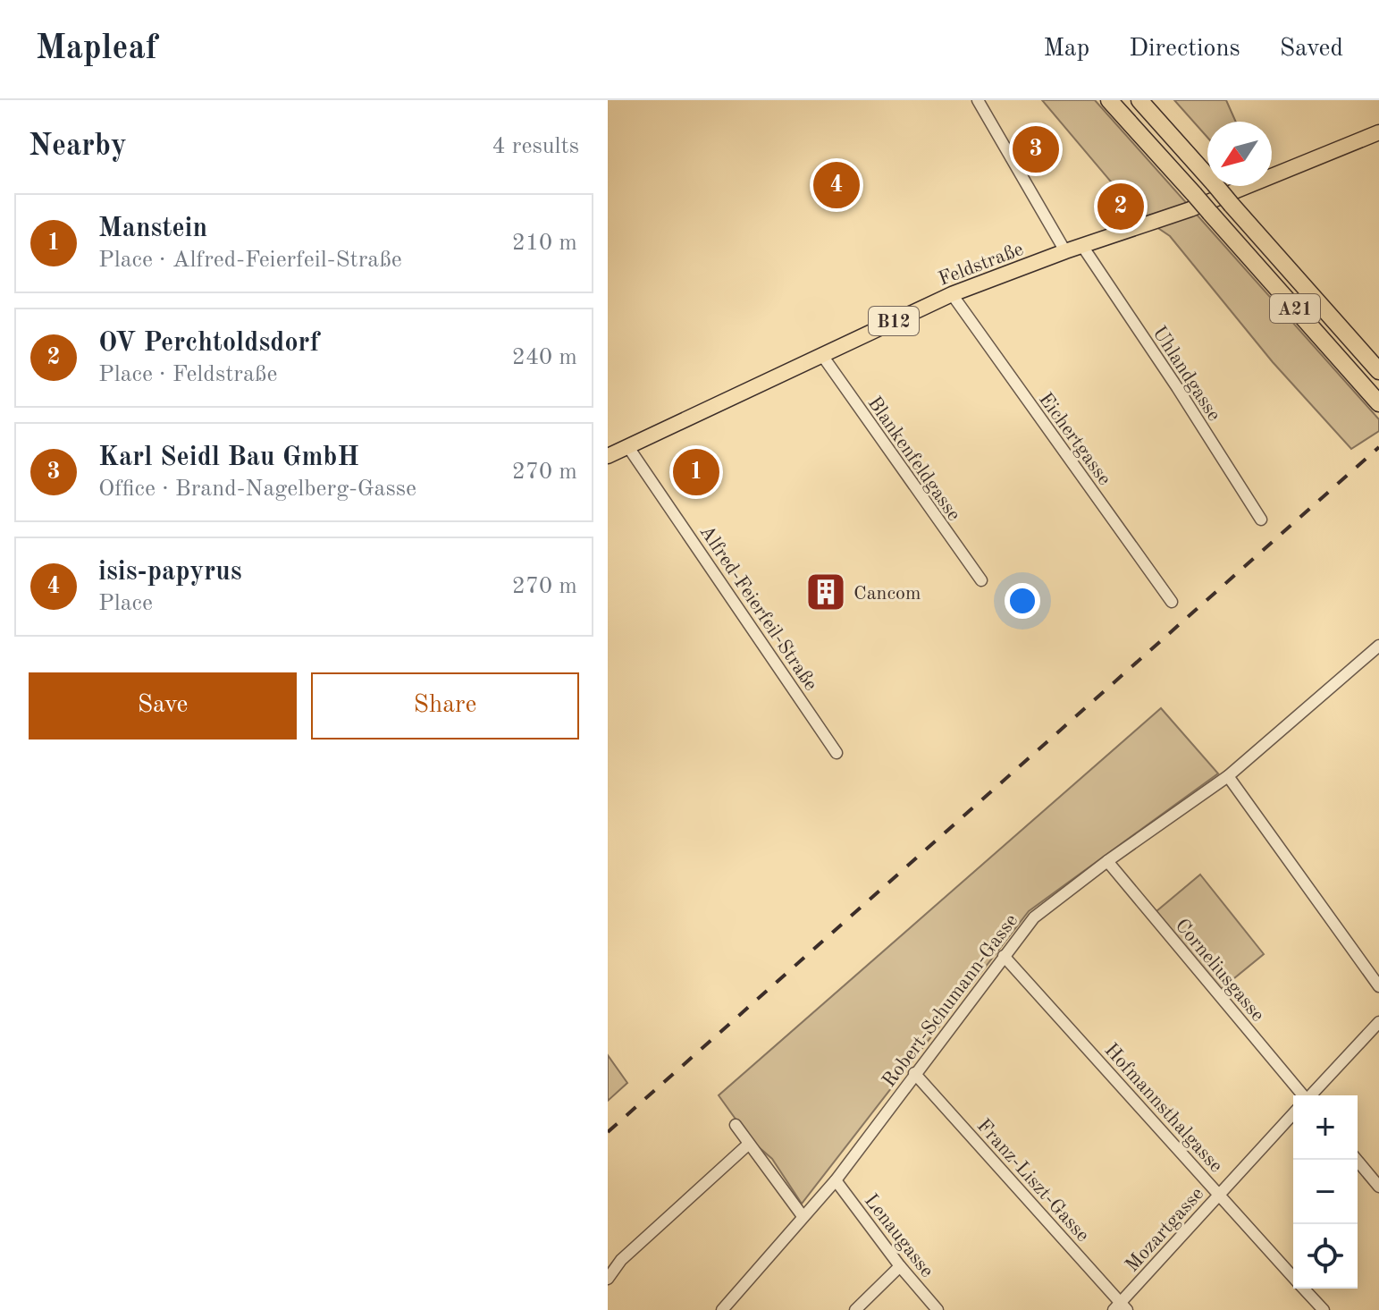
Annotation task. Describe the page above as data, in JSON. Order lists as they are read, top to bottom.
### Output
{
  "streets": {
    "highway": ["A21"],
    "main road": ["Feldstraße", "B12"],
    "street": [
      "Uhlandgasse",
      "Eichertgasse",
      "Blankenfeldgasse",
      "Alfred-Feierfeil-Straße",
      "Corneliusgasse",
      "Robert-Schumann-Gasse",
      "Hofmannsthalgasse",
      "Franz-Liszt-Gasse",
      "Mozartgasse",
      "Lenaugasse"
    ]
  },
  "crossings": [
    ["Feldstraße", "Uhlandgasse"],
    ["Feldstraße", "Eichertgasse"],
    ["Feldstraße", "Blankenfeldgasse"],
    ["Feldstraße", "Alfred-Feierfeil-Straße"],
    ["Corneliusgasse", "Robert-Schumann-Gasse"],
    ["Robert-Schumann-Gasse", "Hofmannsthalgasse"],
    ["Robert-Schumann-Gasse", "Franz-Liszt-Gasse"],
    ["Robert-Schumann-Gasse", "Lenaugasse"],
    ["Hofmannsthalgasse", "Mozartgasse"],
    ["Franz-Liszt-Gasse", "Mozartgasse"]
  ],
  "places": {
    "building": ["Cancom"]
  },
  "north": "bottom left",
  "page": {
    "header": "Mapleaf",
    "nav": ["Map", "Directions", "Saved"],
    "heading": ["Nearby", "4 results"],
    "pins": [
      "3",
      "4",
      "2",
      "1"
    ],
    "list": [
      {
        "mark": "1",
        "name": "Manstein",
        "note": "Place · Alfred-Feierfeil-Straße",
        "value": "210 m"
      },
      {
        "mark": "2",
        "name": "OV Perchtoldsdorf",
        "note": "Place · Feldstraße",
        "value": "240 m"
      },
      {
        "mark": "3",
        "name": "Karl Seidl Bau GmbH",
        "note": "Office · Brand-Nagelberg-Gasse",
        "value": "270 m"
      },
      {
        "mark": "4",
        "name": "isis-papyrus",
        "note": "Place",
        "value": "270 m"
      }
    ],
    "buttons": ["Save", "Share"],
    "map_buttons": ["+", "−"]
  }
}
